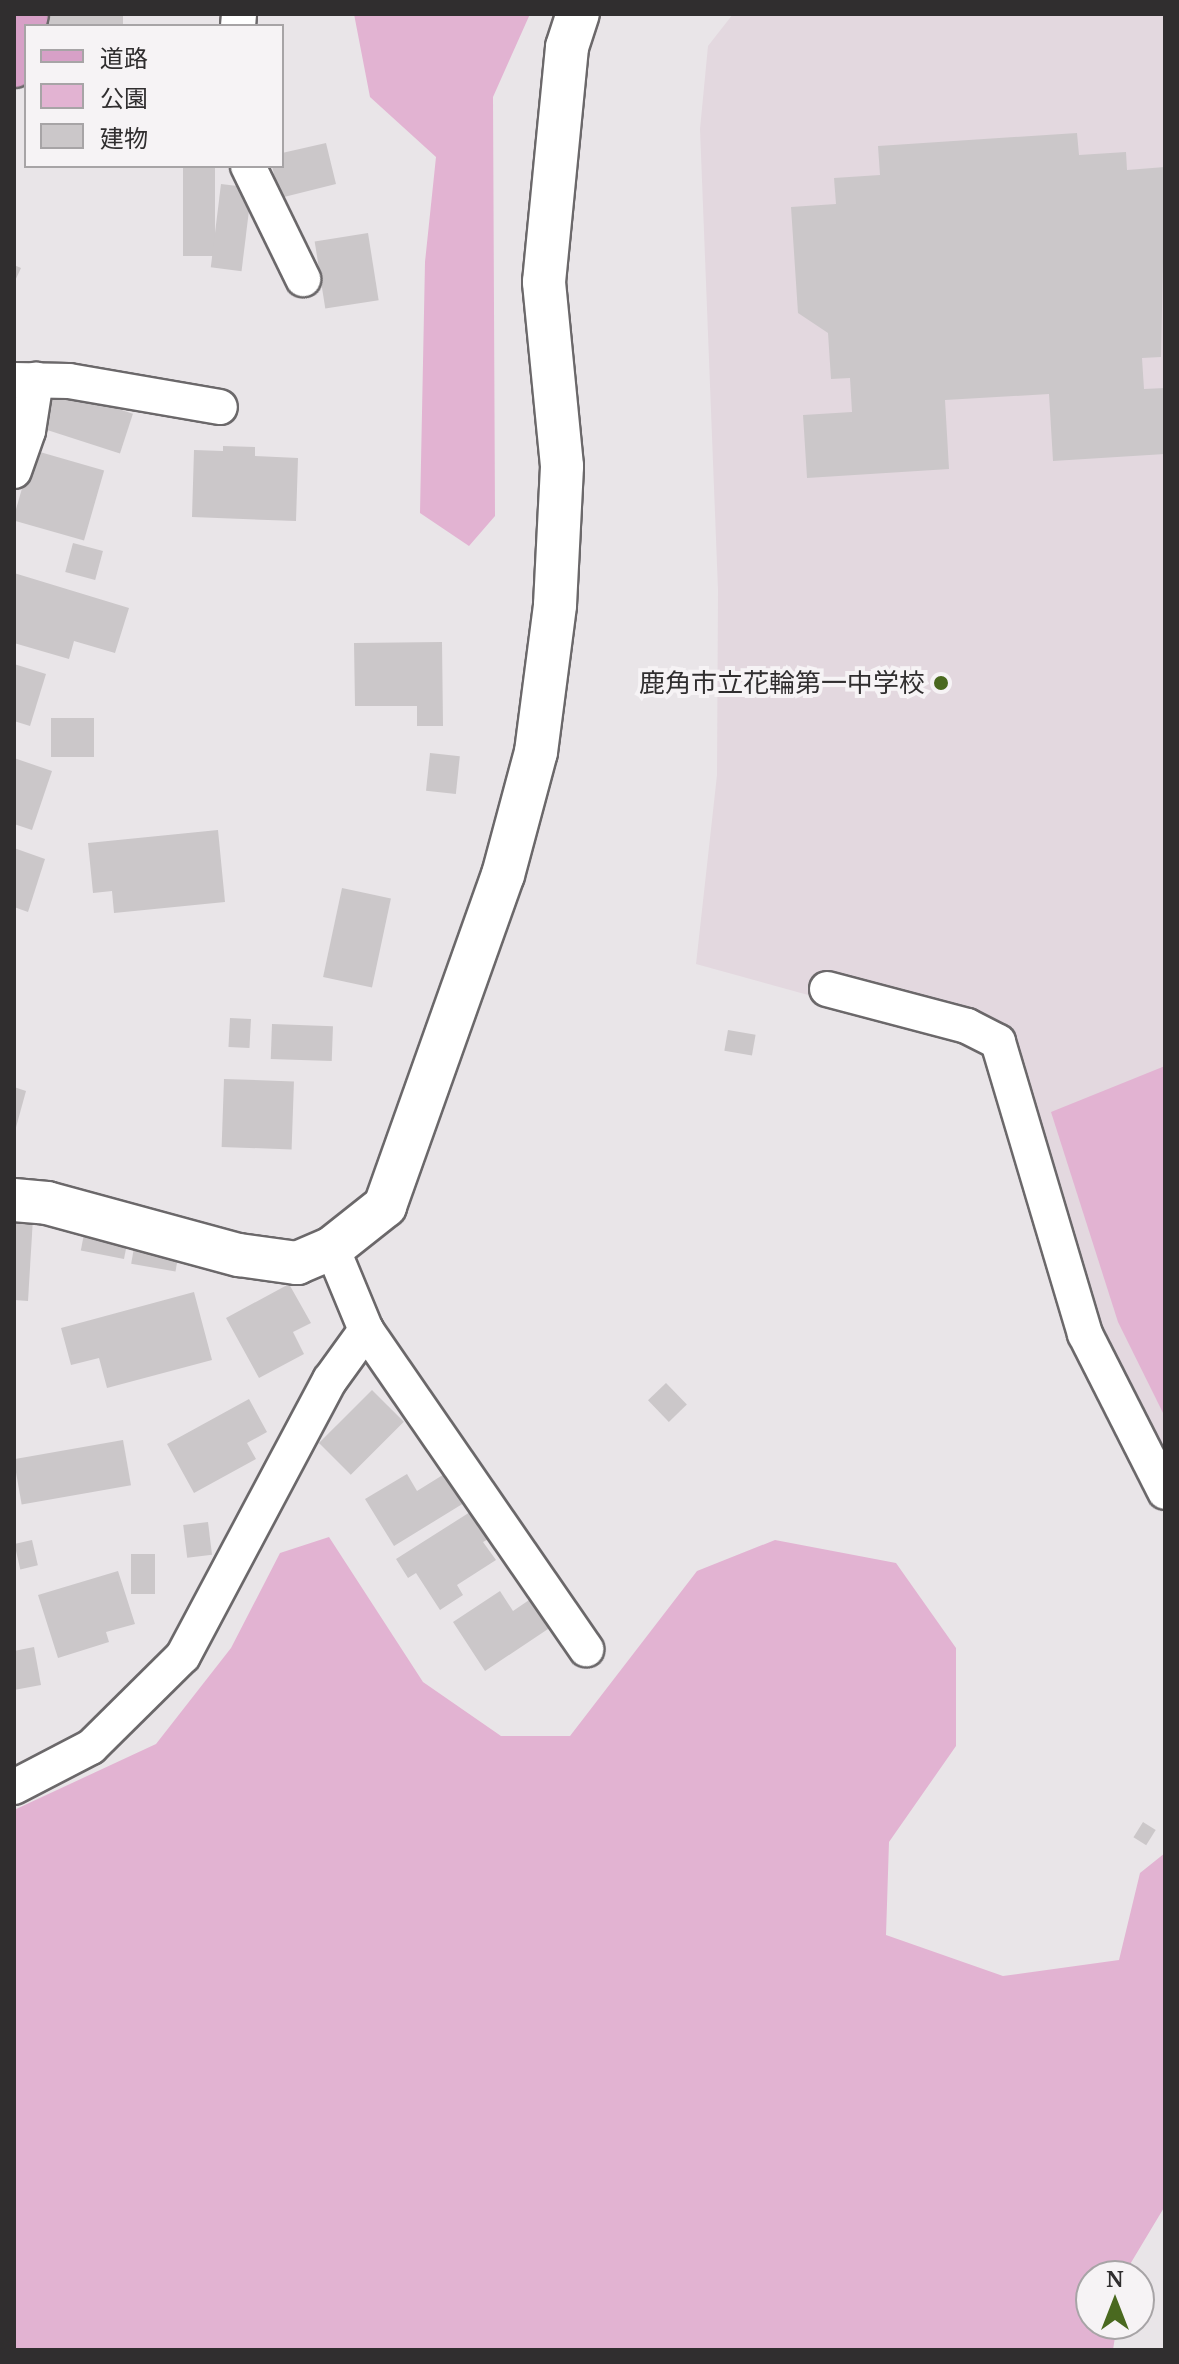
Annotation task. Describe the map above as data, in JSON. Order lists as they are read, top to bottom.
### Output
{
  "places": ["鹿角市立花輪第一中学校"],
  "legend": ["道路", "公園", "建物"],
  "north": "top"
}
